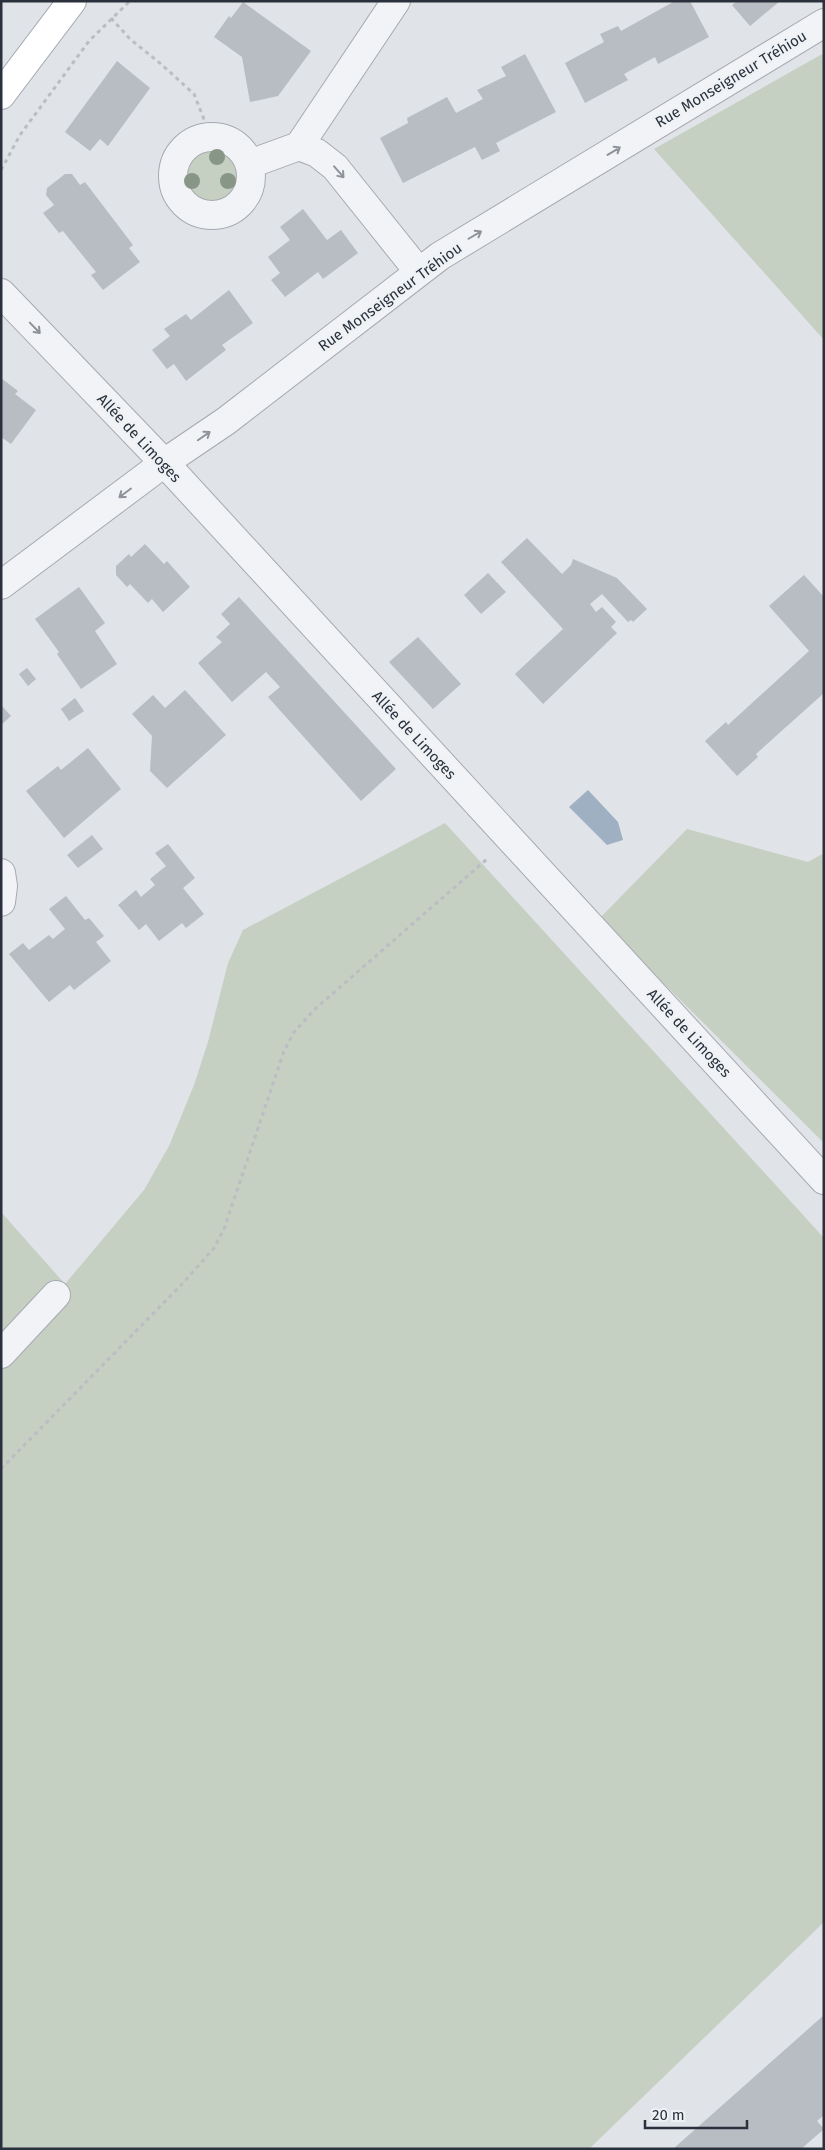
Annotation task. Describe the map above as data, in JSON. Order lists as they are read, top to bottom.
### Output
{
  "streets": {
    "street": ["Rue Monseigneur Tréhiou", "Allée de Limoges"]
  },
  "crossings": [
    ["Rue Monseigneur Tréhiou", "Allée de Limoges"]
  ],
  "scale_bar": "20 m"
}
